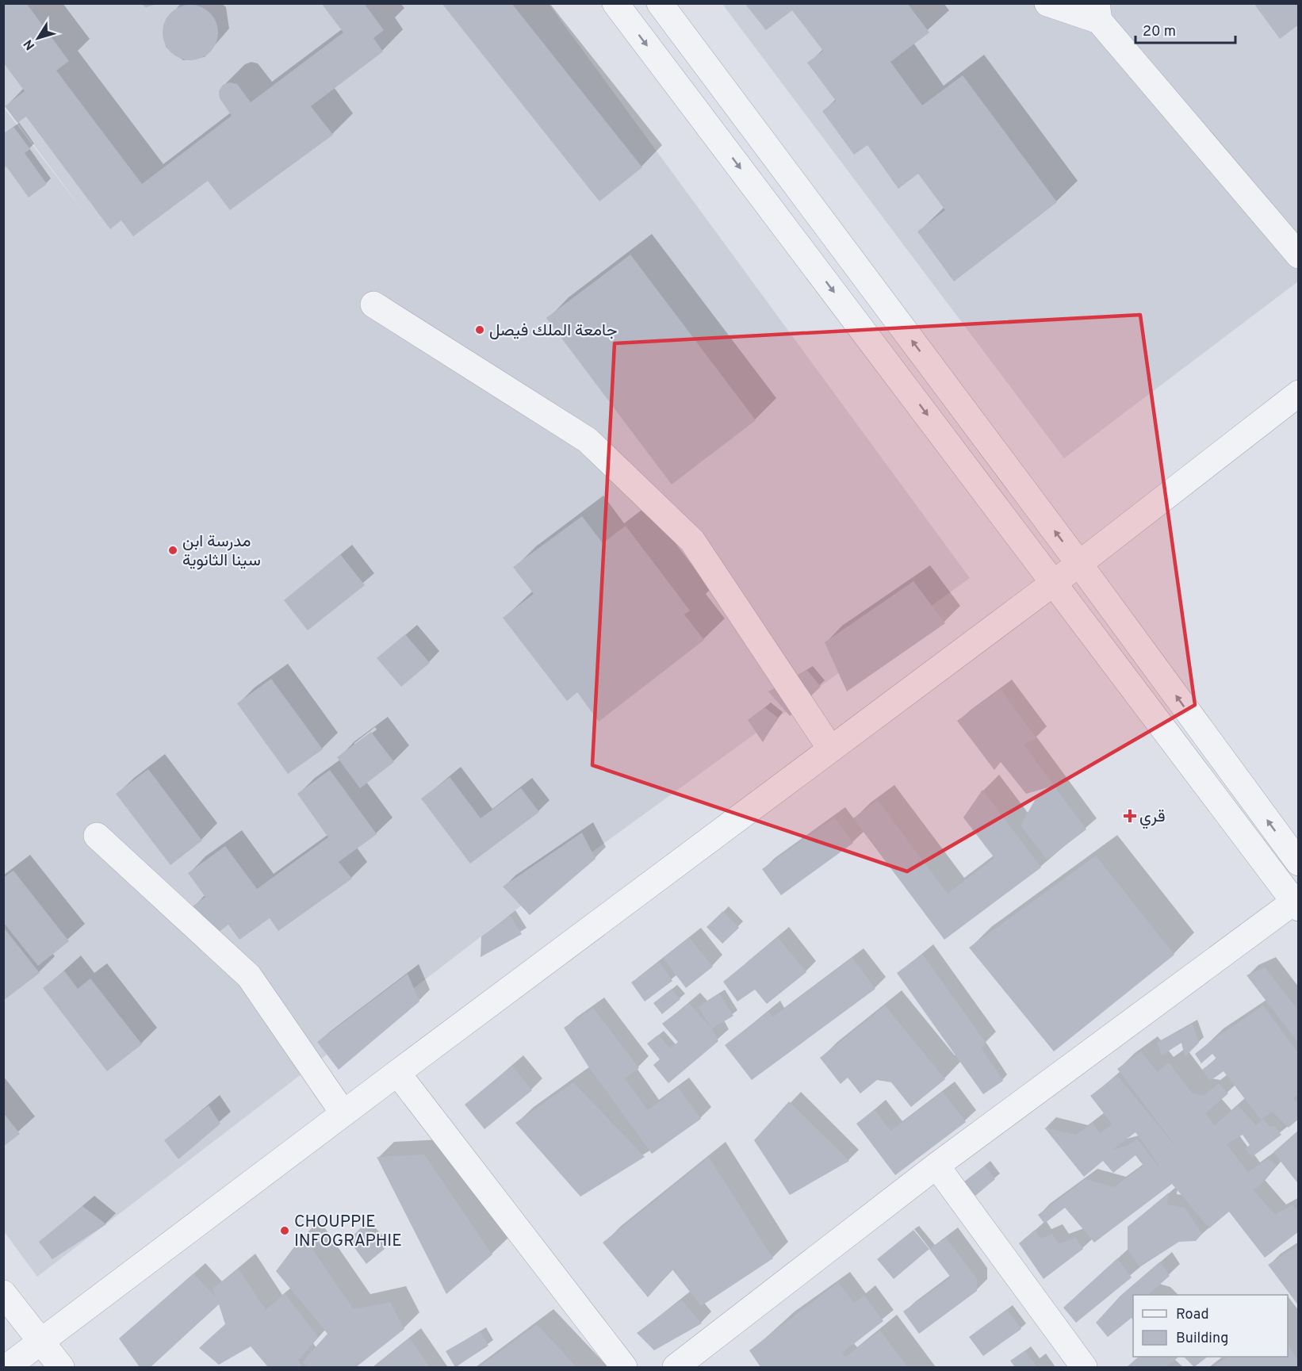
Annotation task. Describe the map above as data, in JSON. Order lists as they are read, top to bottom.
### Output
{
  "places": {
    "other": ["جامعة الملك فيصل", "مدرسة ابن سينا الثانوية", "CHOUPPIE INFOGRAPHIE"],
    "health": ["قري"]
  },
  "legend": ["Road", "Building"],
  "scale_bar": "20 m",
  "north": "bottom left"
}
